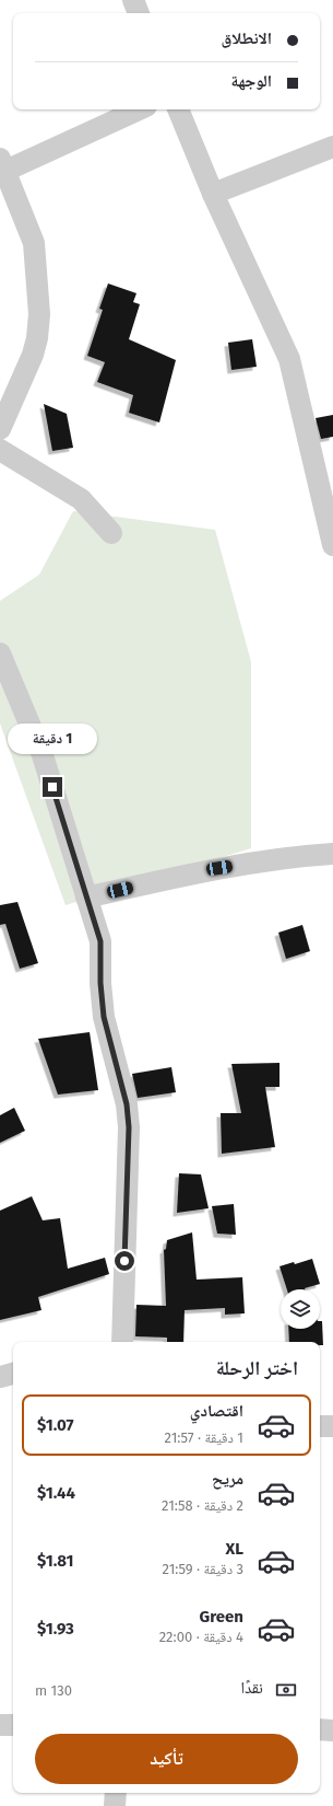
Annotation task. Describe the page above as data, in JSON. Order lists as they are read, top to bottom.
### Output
{
  "page": {
    "banner": ["الانطلاق", "الوجهة"],
    "bubble": "1 دقيقة",
    "heading": "اختر الرحلة",
    "list": [
      {
        "name": "اقتصادي",
        "note": "1 دقيقة · 21:57",
        "value": "$1.07"
      },
      {
        "name": "مريح",
        "note": "2 دقيقة · 21:58",
        "value": "$1.44"
      },
      {
        "name": "XL",
        "note": "3 دقيقة · 21:59",
        "value": "$1.81"
      },
      {
        "name": "Green",
        "note": "4 دقيقة · 22:00",
        "value": "$1.93"
      }
    ],
    "pay": ["نقدًا", "130 m"],
    "buttons": "تأكيد"
  }
}
